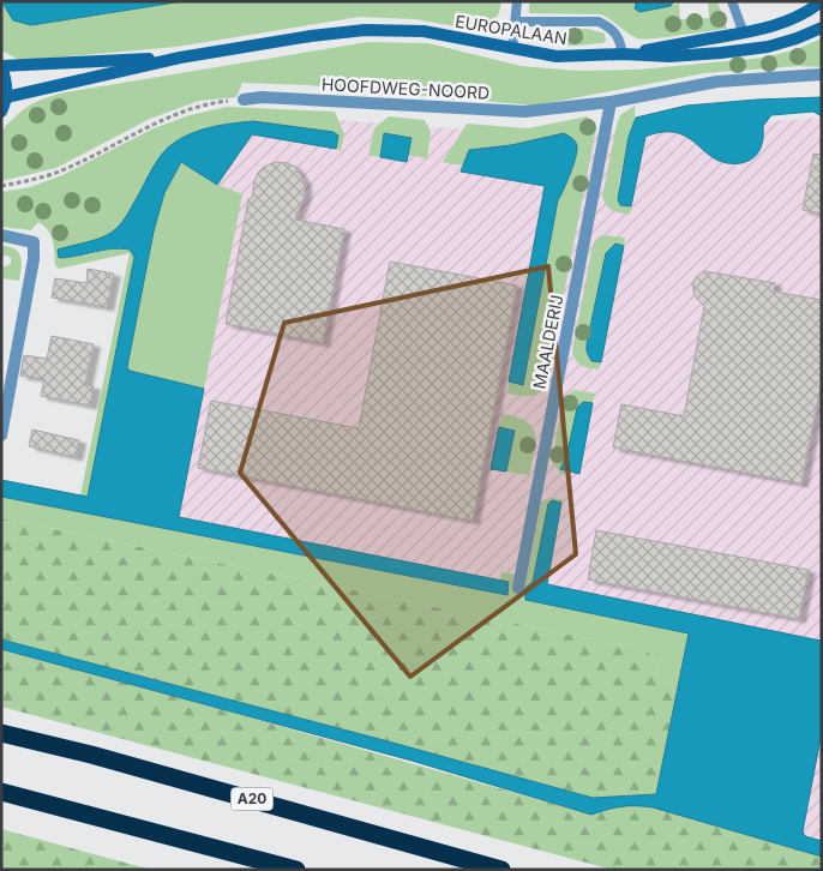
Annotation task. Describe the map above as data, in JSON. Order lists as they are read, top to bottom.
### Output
{
  "streets": {
    "highway": ["A20"],
    "main road": ["EUROPALAAN"],
    "street": ["HOOFDWEG-NOORD", "MAALDERIJ"]
  },
  "crossings": [
    ["HOOFDWEG-NOORD", "MAALDERIJ"]
  ]
}
